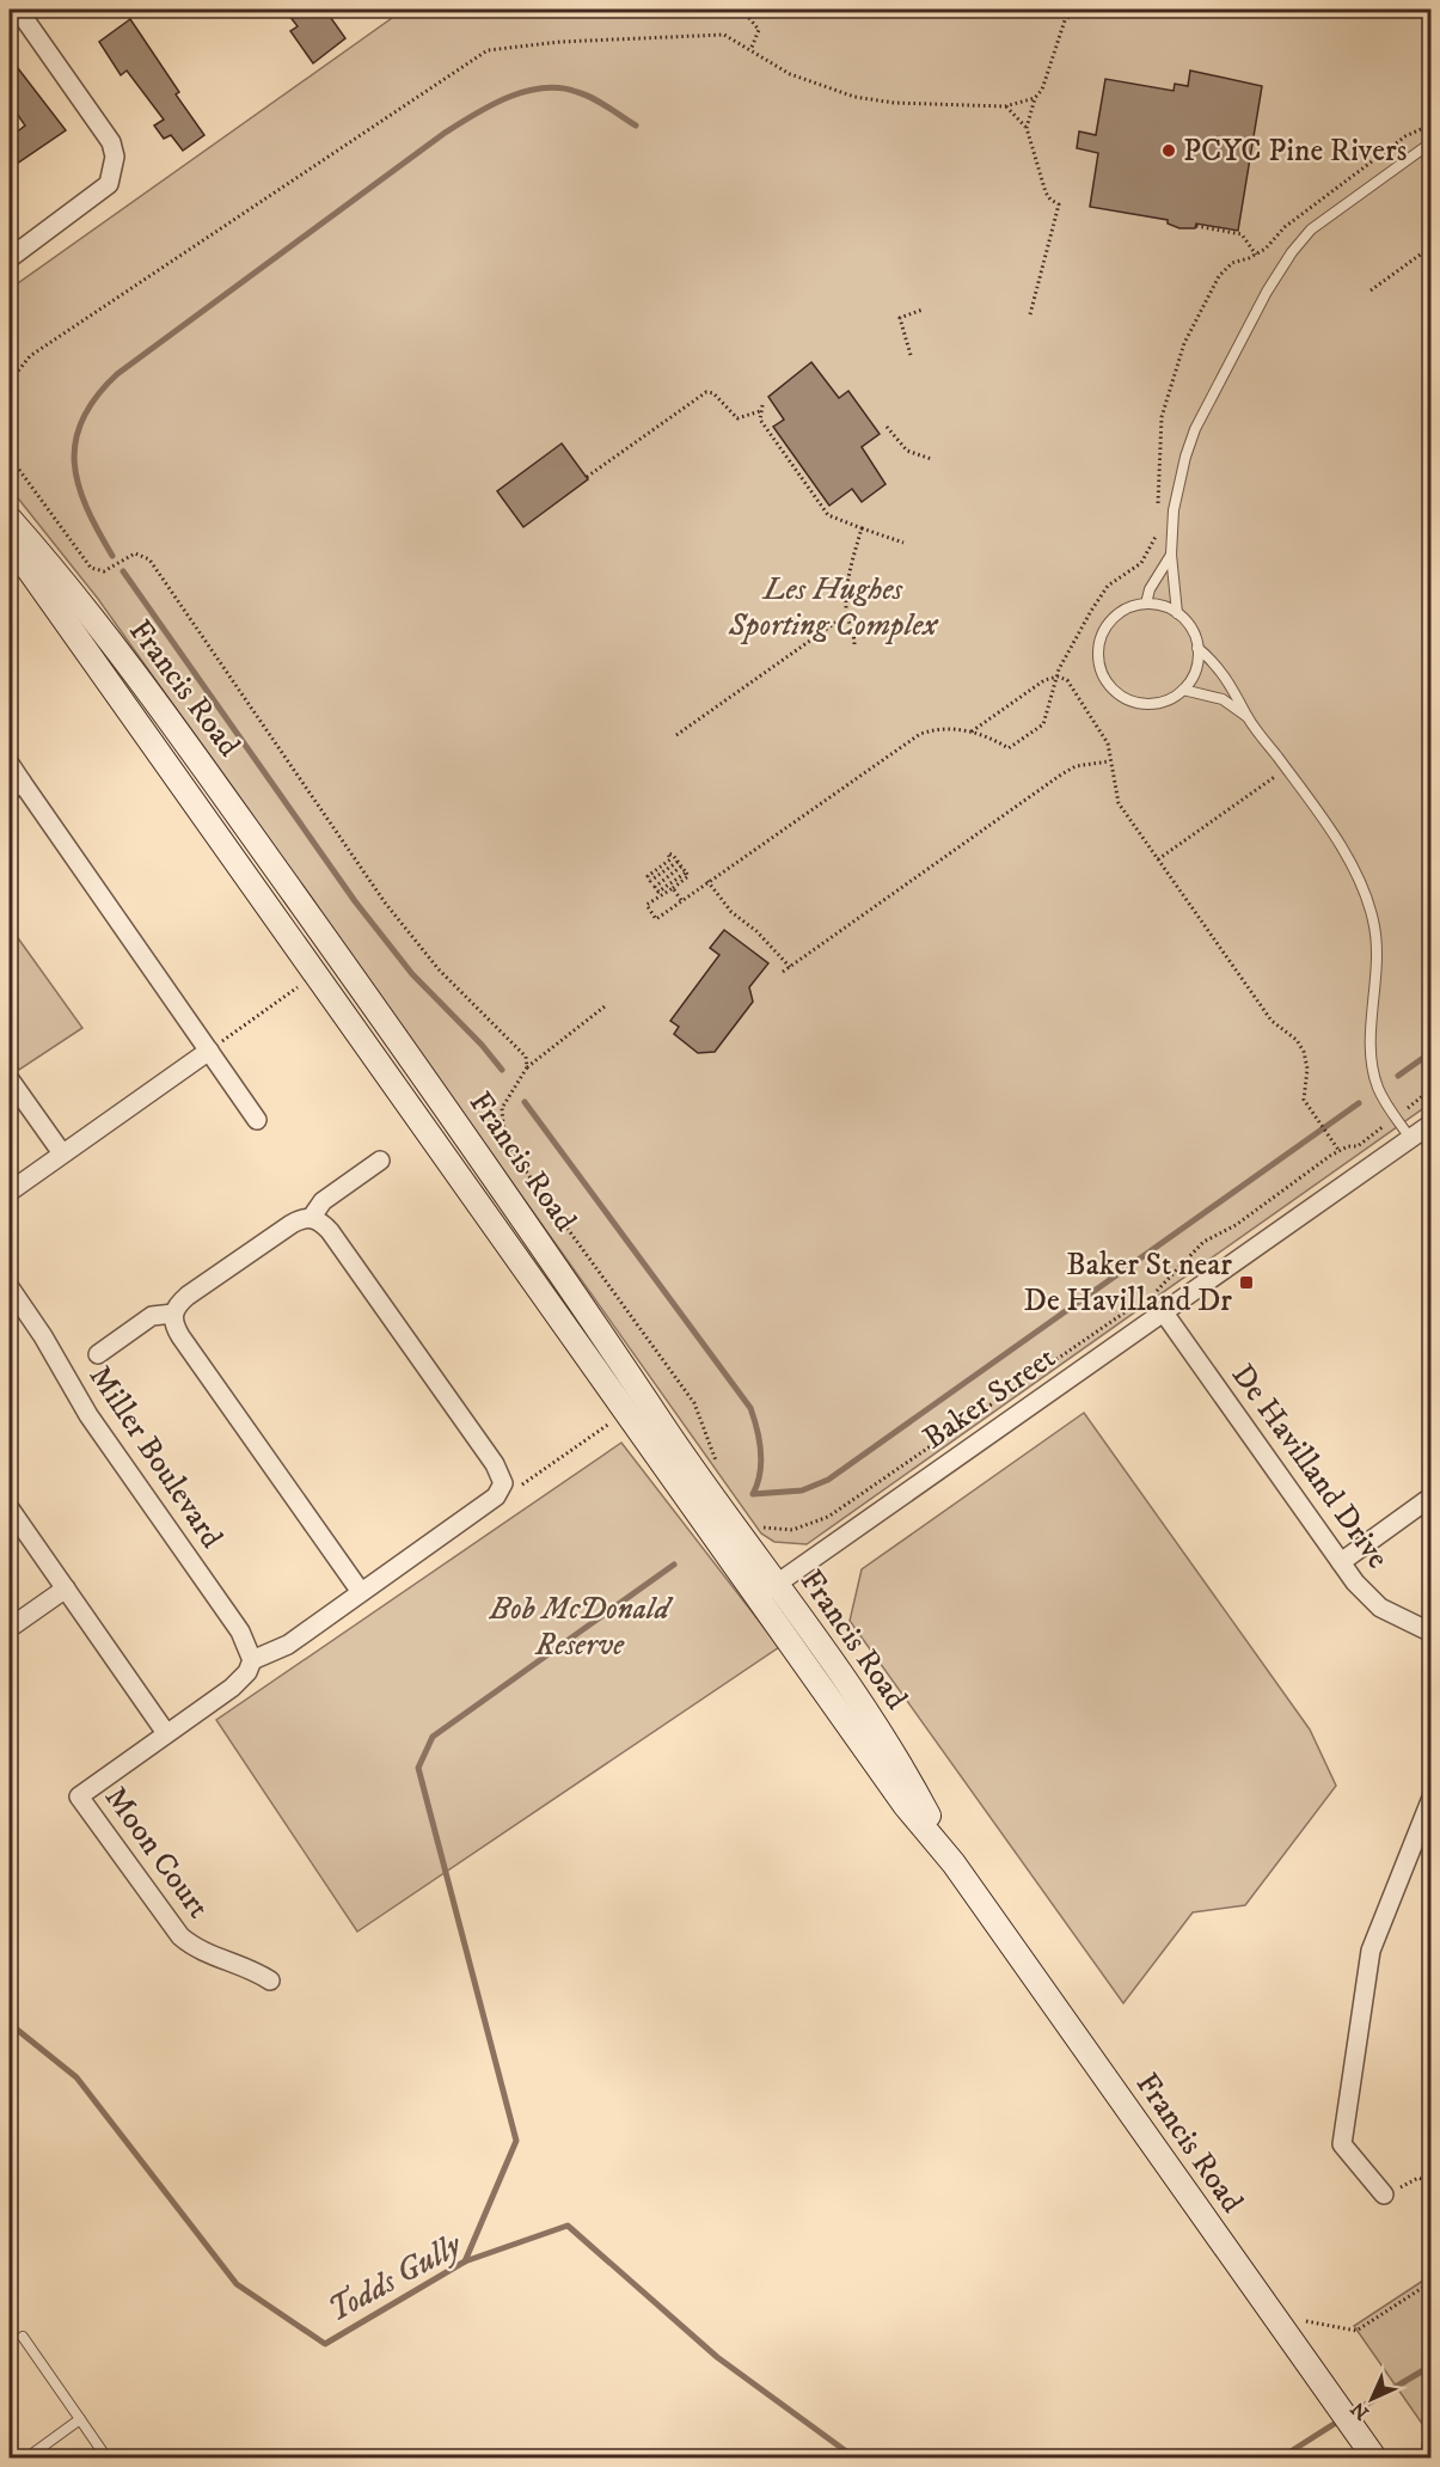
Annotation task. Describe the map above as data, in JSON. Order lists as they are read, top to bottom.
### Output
{
  "streets": {
    "main road": ["Francis Road"],
    "street": [
      "Baker Street",
      "Miller Boulevard",
      "De Havilland Drive",
      "Moon Court"
    ]
  },
  "crossings": [
    ["Francis Road", "Baker Street"],
    ["Baker Street", "De Havilland Drive"],
    ["Miller Boulevard", "Moon Court"]
  ],
  "water": ["Todds Gully"],
  "parks": ["Les Hughes Sporting Complex", "Bob McDonald Reserve"],
  "places": {
    "other": ["PCYC Pine Rivers"],
    "transit": ["Baker St near De Havilland Dr"]
  },
  "north": "bottom left"
}
